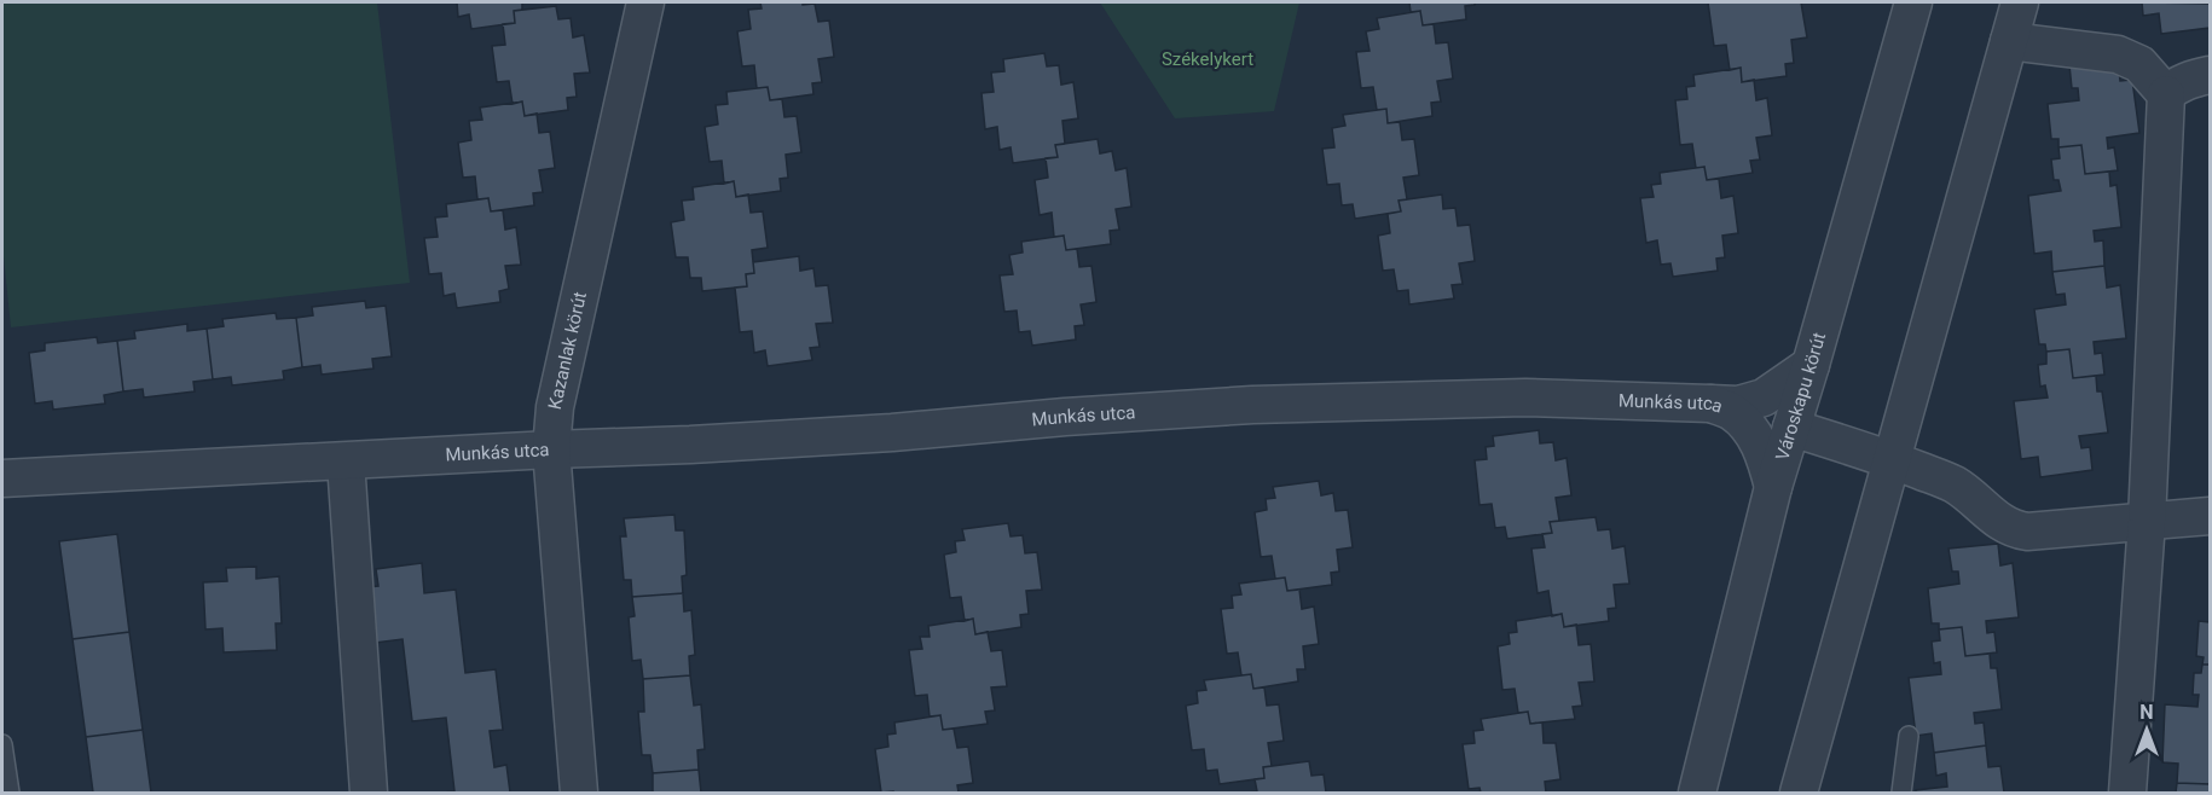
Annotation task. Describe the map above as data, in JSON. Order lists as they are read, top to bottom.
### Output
{
  "streets": {
    "street": ["Kazanlak körút", "Városkapu körút", "Munkás utca"]
  },
  "crossings": [
    ["Kazanlak körút", "Munkás utca"],
    ["Városkapu körút", "Munkás utca"]
  ],
  "parks": ["Székelykert"],
  "north": "top"
}
